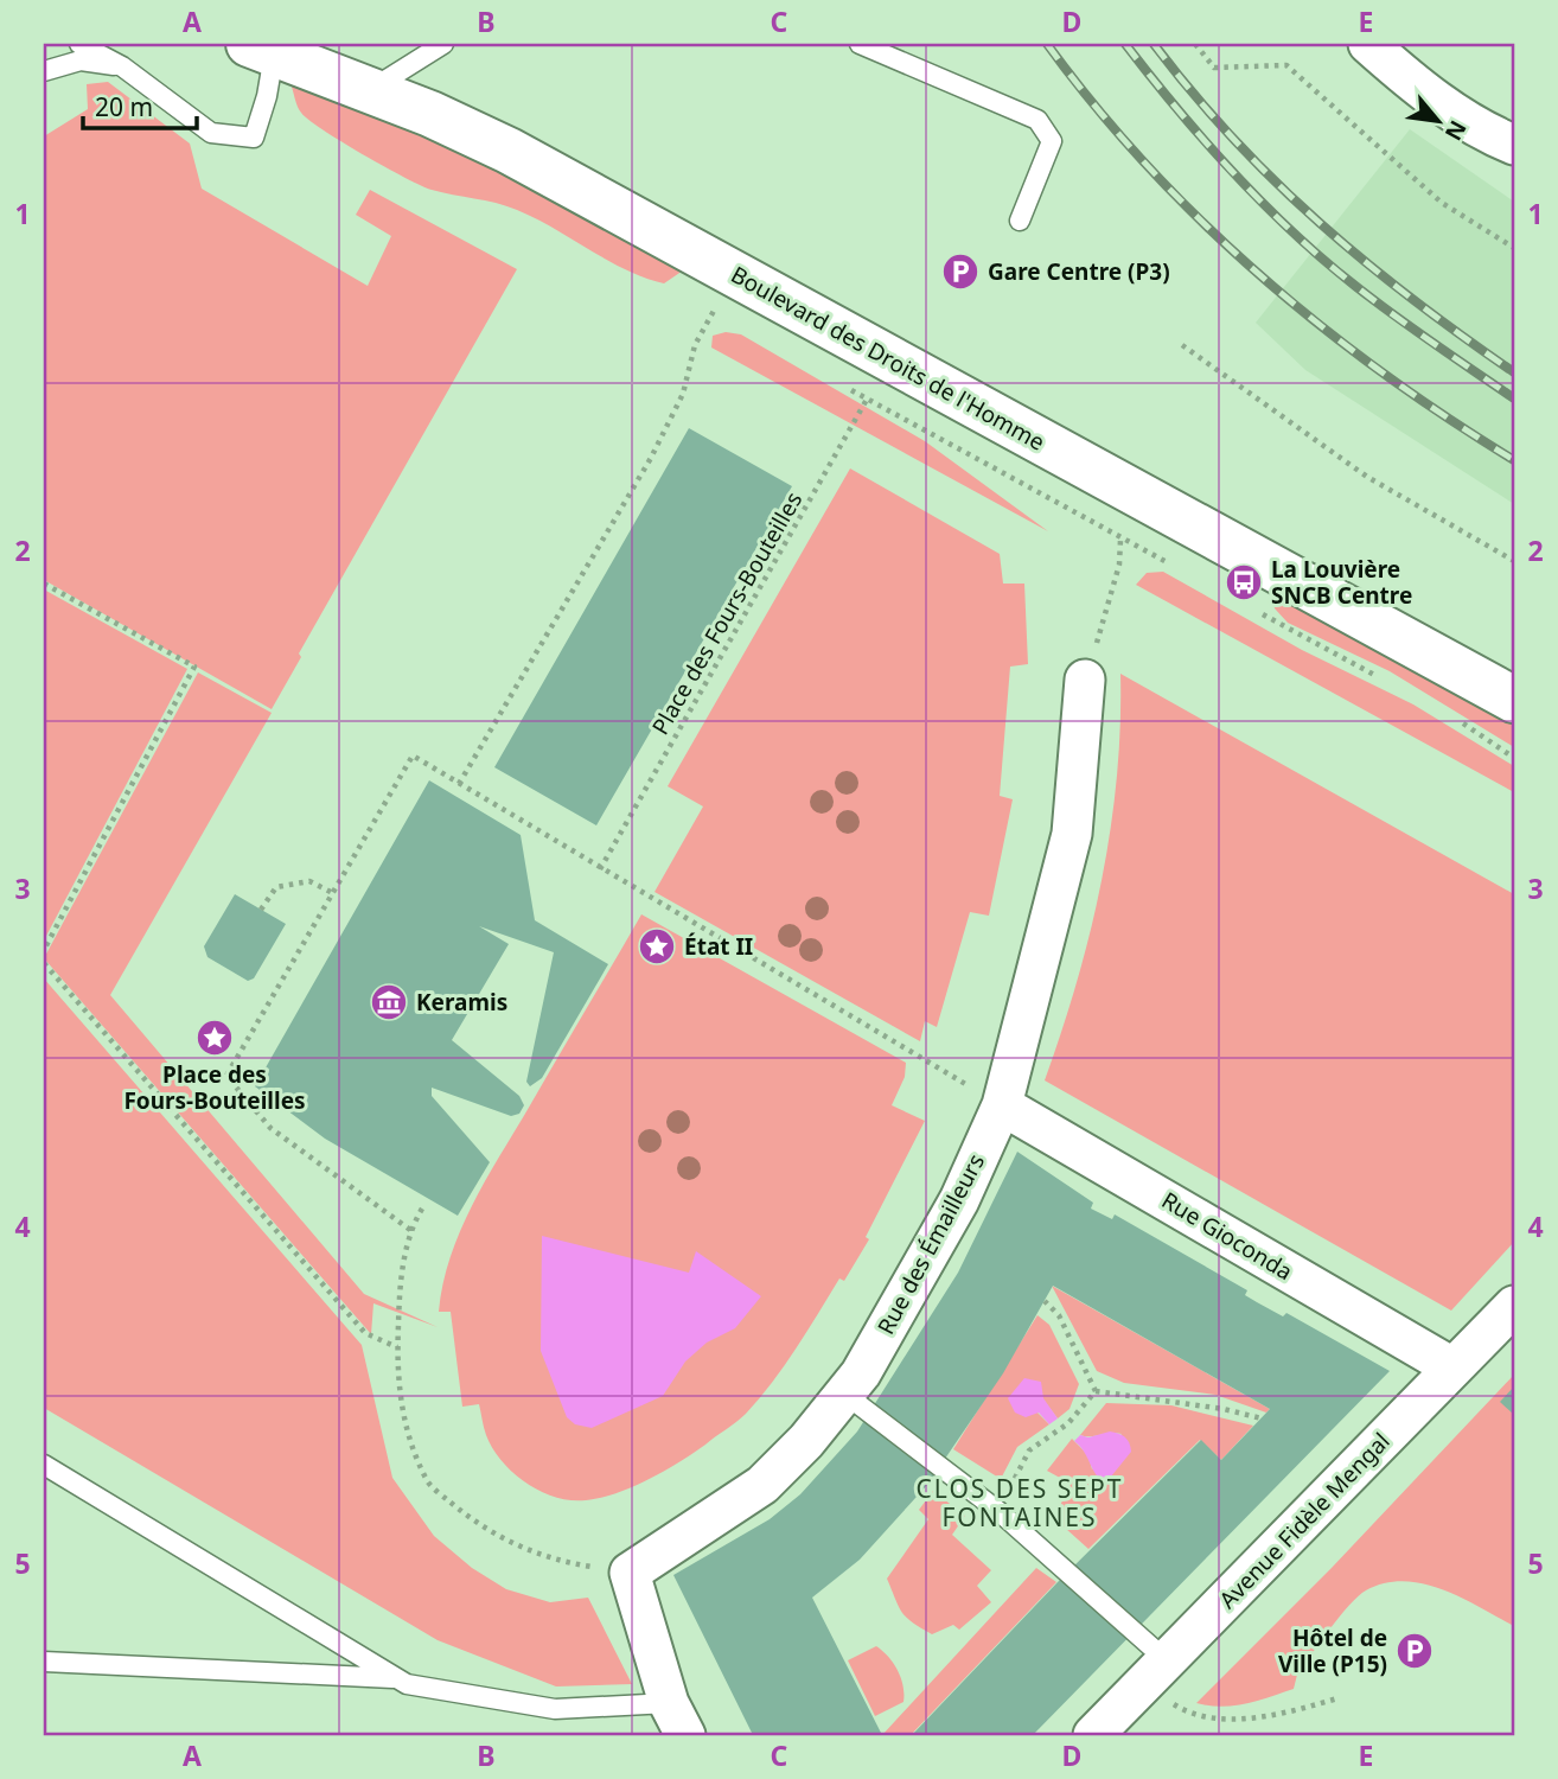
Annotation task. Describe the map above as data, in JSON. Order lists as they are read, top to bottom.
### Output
{
  "streets": {
    "main road": ["Boulevard des Droits de l'Homme"],
    "street": ["Rue Gioconda", "Rue des Émailleurs", "Avenue Fidèle Mengal"],
    "path": ["Place des Fours-Bouteilles"]
  },
  "crossings": [
    ["Boulevard des Droits de l'Homme", "Place des Fours-Bouteilles"],
    ["Rue Gioconda", "Rue des Émailleurs"],
    ["Rue Gioconda", "Avenue Fidèle Mengal"]
  ],
  "districts": ["CLOS DES SEPT FONTAINES"],
  "places": {
    "parking": ["Gare Centre (P3)", "Hôtel de Ville (P15)"],
    "bus stop": ["La Louvière SNCB Centre"],
    "place": ["État II", "Place des Fours-Bouteilles"],
    "museum": ["Keramis"]
  },
  "scale_bar": "20 m",
  "north": "bottom right",
  "grid": {
    "columns": [
      "A",
      "B",
      "C",
      "D",
      "E"
    ],
    "rows": [
      "1",
      "2",
      "3",
      "4",
      "5"
    ]
  }
}
